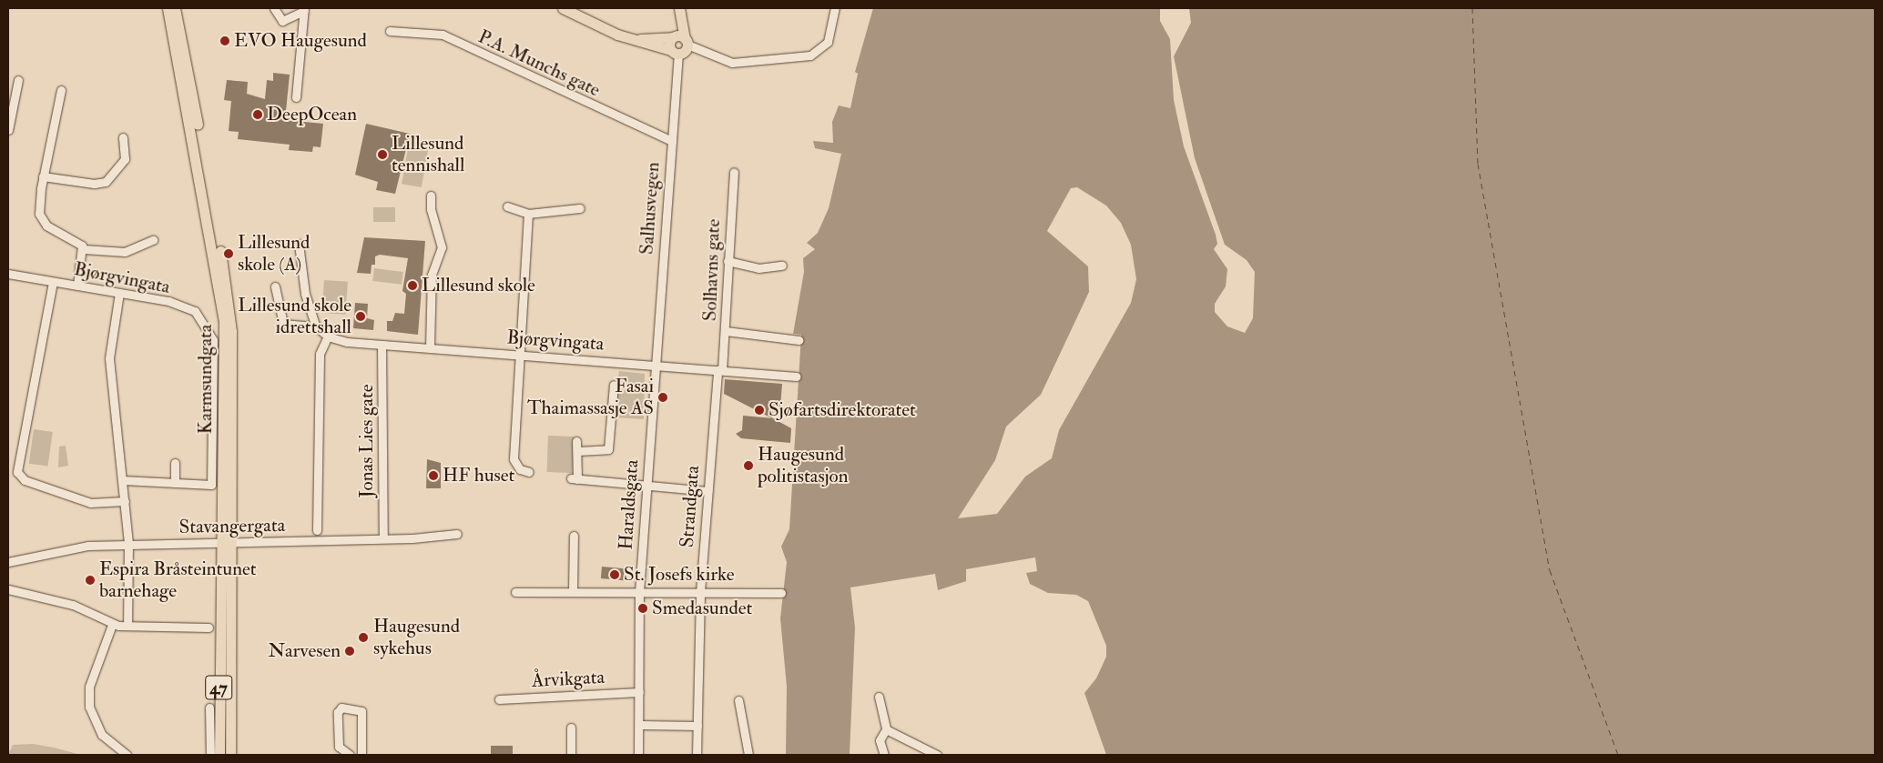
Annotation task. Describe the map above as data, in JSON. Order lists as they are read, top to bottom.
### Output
{
  "streets": {
    "main road": ["Karmsundgata", "47"],
    "street": [
      "P.A. Munchs gate",
      "Salhusvegen",
      "Solhavns gate",
      "Bjørgvingata",
      "Jonas Lies gate",
      "Haraldsgata",
      "Strandgata",
      "Stavangergata",
      "Årvikgata"
    ]
  },
  "crossings": [
    ["P.A. Munchs gate", "Salhusvegen"],
    ["Salhusvegen", "Bjørgvingata"],
    ["Salhusvegen", "Haraldsgata"],
    ["Solhavns gate", "Bjørgvingata"],
    ["Solhavns gate", "Strandgata"],
    ["Bjørgvingata", "Jonas Lies gate"],
    ["Bjørgvingata", "Haraldsgata"],
    ["Bjørgvingata", "Strandgata"],
    ["Karmsundgata", "Stavangergata"],
    ["Jonas Lies gate", "Stavangergata"],
    ["Haraldsgata", "Årvikgata"]
  ],
  "places": [
    "EVO Haugesund",
    "DeepOcean",
    "Lillesund tennishall",
    "Lillesund skole (A)",
    "Lillesund skole",
    "Lillesund skole idrettshall",
    "Fasai Thaimassasje AS",
    "Sjøfartsdirektoratet",
    "Haugesund politistasjon",
    "HF huset",
    "St. Josefs kirke",
    "Espira Bråsteintunet barnehage",
    "Smedasundet",
    "Haugesund sykehus",
    "Narvesen"
  ]
}
